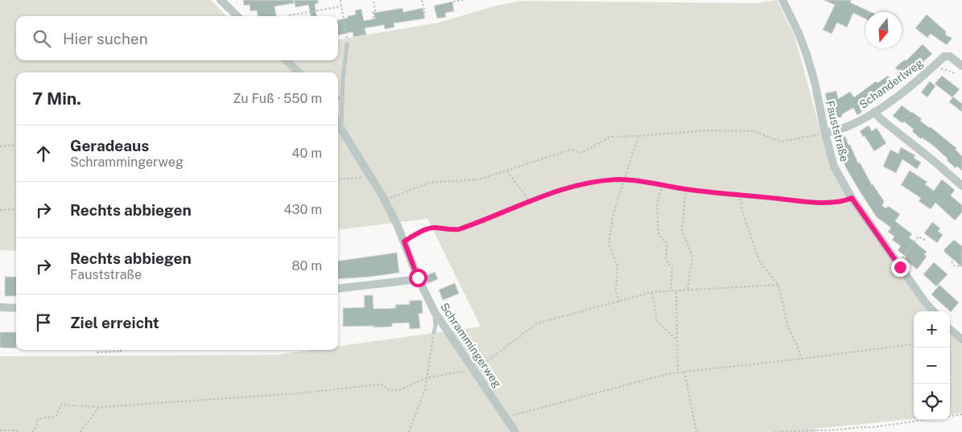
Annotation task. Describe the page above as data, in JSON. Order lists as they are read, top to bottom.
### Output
{
  "streets": {
    "street": ["Schanderlweg", "Fauststraße", "Schrammingerweg"]
  },
  "crossings": [
    ["Schanderlweg", "Fauststraße"]
  ],
  "north": "bottom",
  "page": {
    "search": "Hier suchen",
    "heading": ["7 Min.", "Zu Fuß · 550 m"],
    "list": [
      ["Geradeaus", "Schrammingerweg", "40 m"],
      ["Rechts abbiegen", "430 m"],
      ["Rechts abbiegen", "Fauststraße", "80 m"],
      "Ziel erreicht"
    ],
    "map_buttons": ["+", "−"]
  }
}
